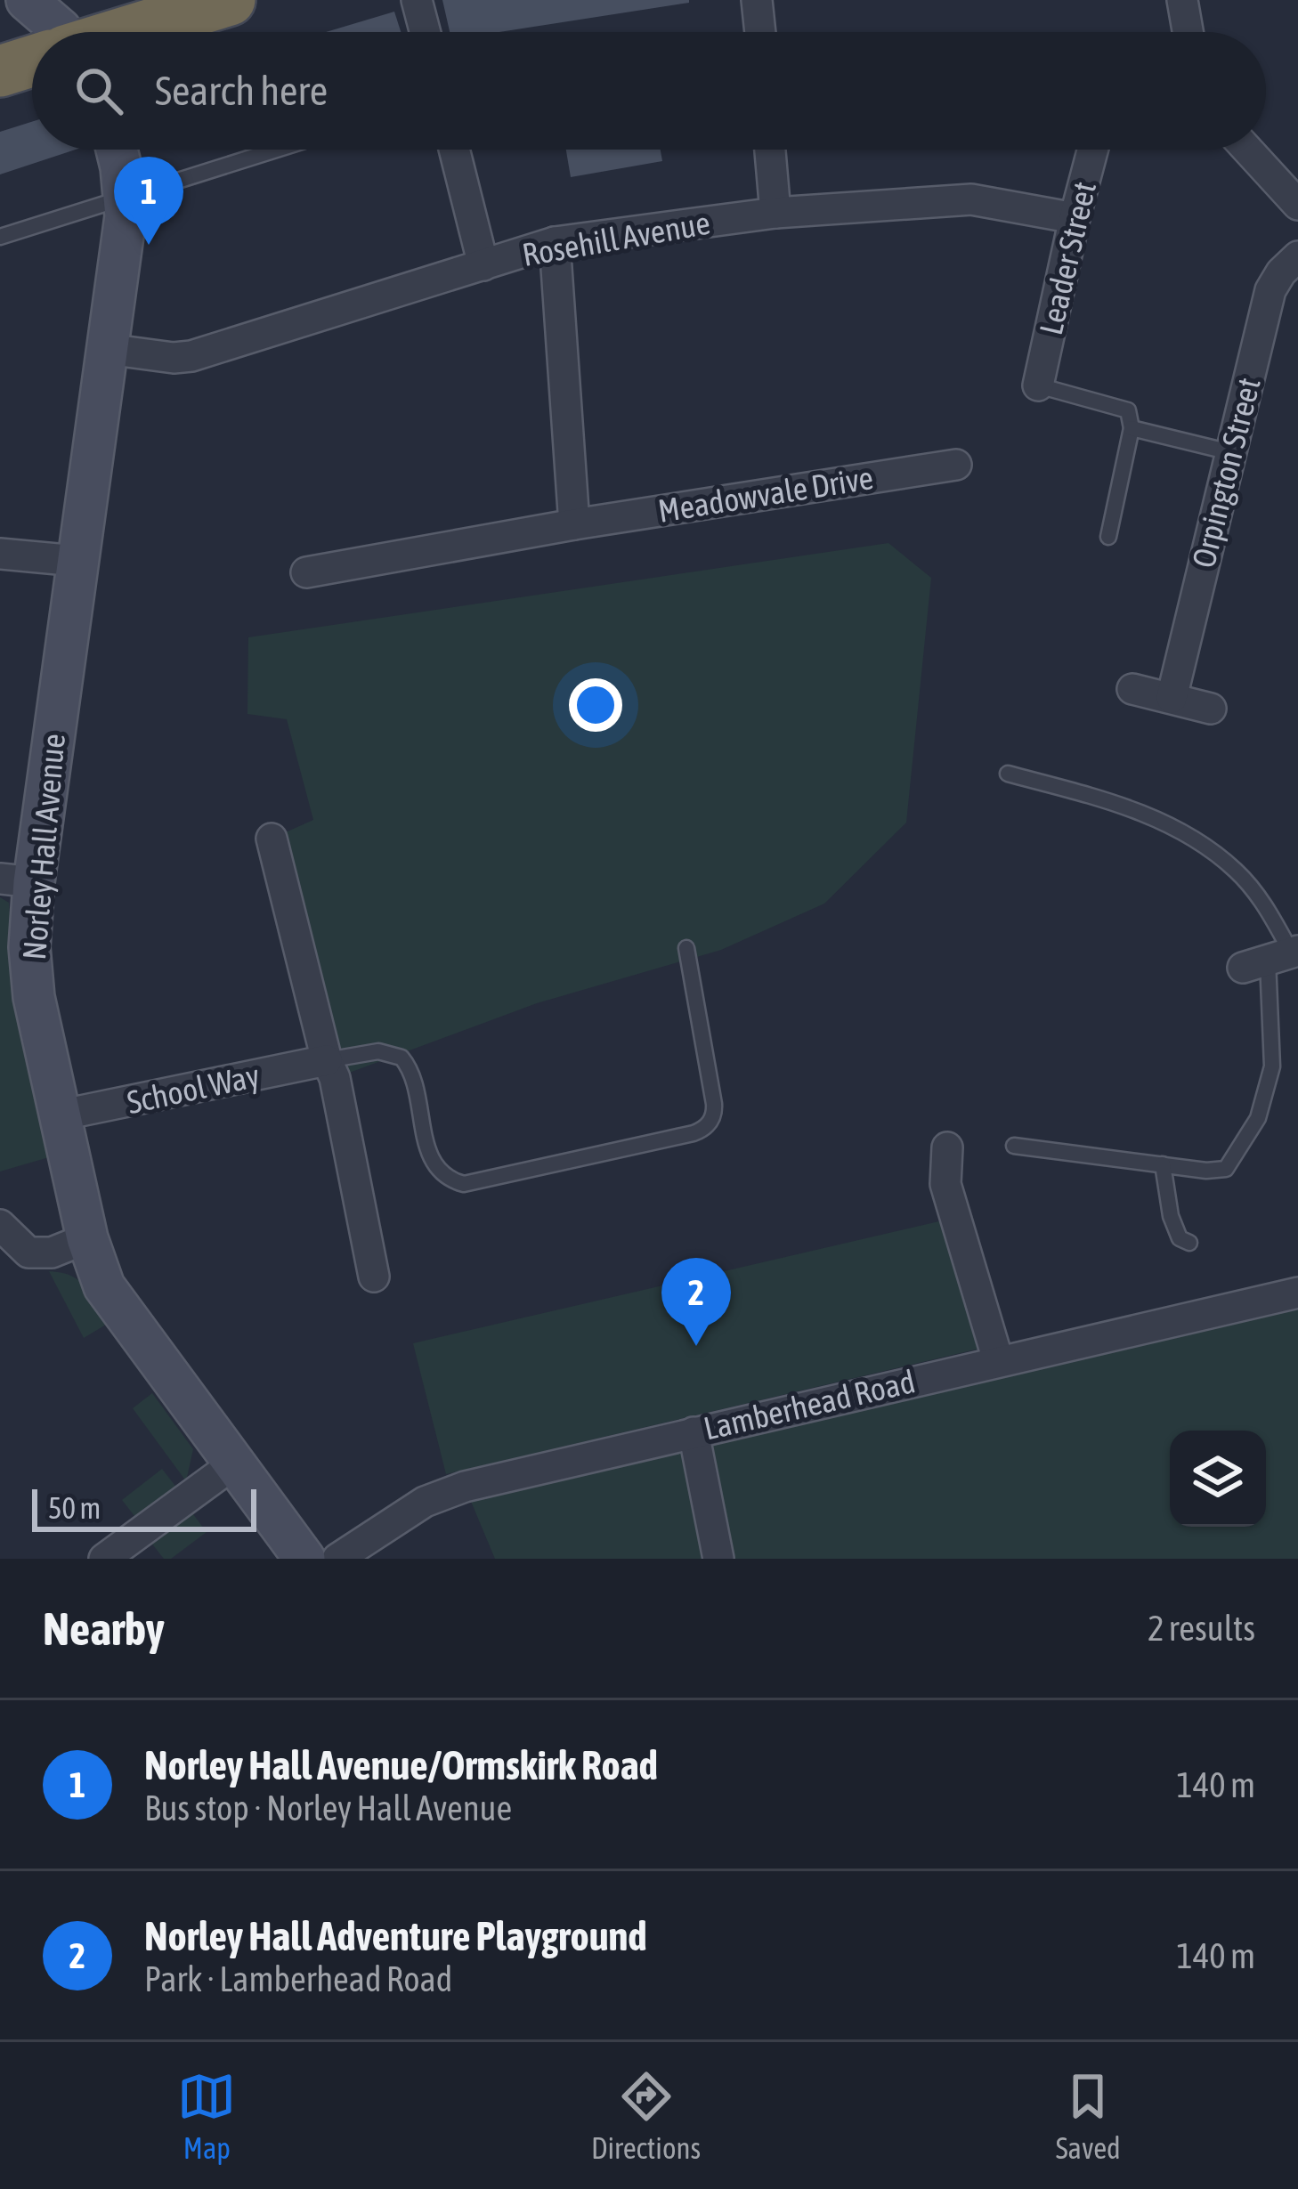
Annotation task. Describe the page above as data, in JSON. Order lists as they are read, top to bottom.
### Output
{
  "streets": {
    "street": [
      "Rosehill Avenue",
      "Leader Street",
      "Orpington Street",
      "Meadowvale Drive",
      "Norley Hall Avenue",
      "School Way",
      "Lamberhead Road"
    ]
  },
  "crossings": [
    ["Rosehill Avenue", "Leader Street"],
    ["Rosehill Avenue", "Norley Hall Avenue"],
    ["Norley Hall Avenue", "School Way"]
  ],
  "scale_bar": "50 m",
  "page": {
    "search": "Search here",
    "pins": ["1", "2"],
    "scale": "50 m",
    "heading": ["Nearby", "2 results"],
    "list": [
      {
        "mark": "1",
        "name": "Norley Hall Avenue/Ormskirk Road",
        "note": "Bus stop · Norley Hall Avenue",
        "value": "140 m"
      },
      {
        "mark": "2",
        "name": "Norley Hall Adventure Playground",
        "note": "Park · Lamberhead Road",
        "value": "140 m"
      }
    ],
    "nav": ["Map", "Directions", "Saved"]
  }
}
